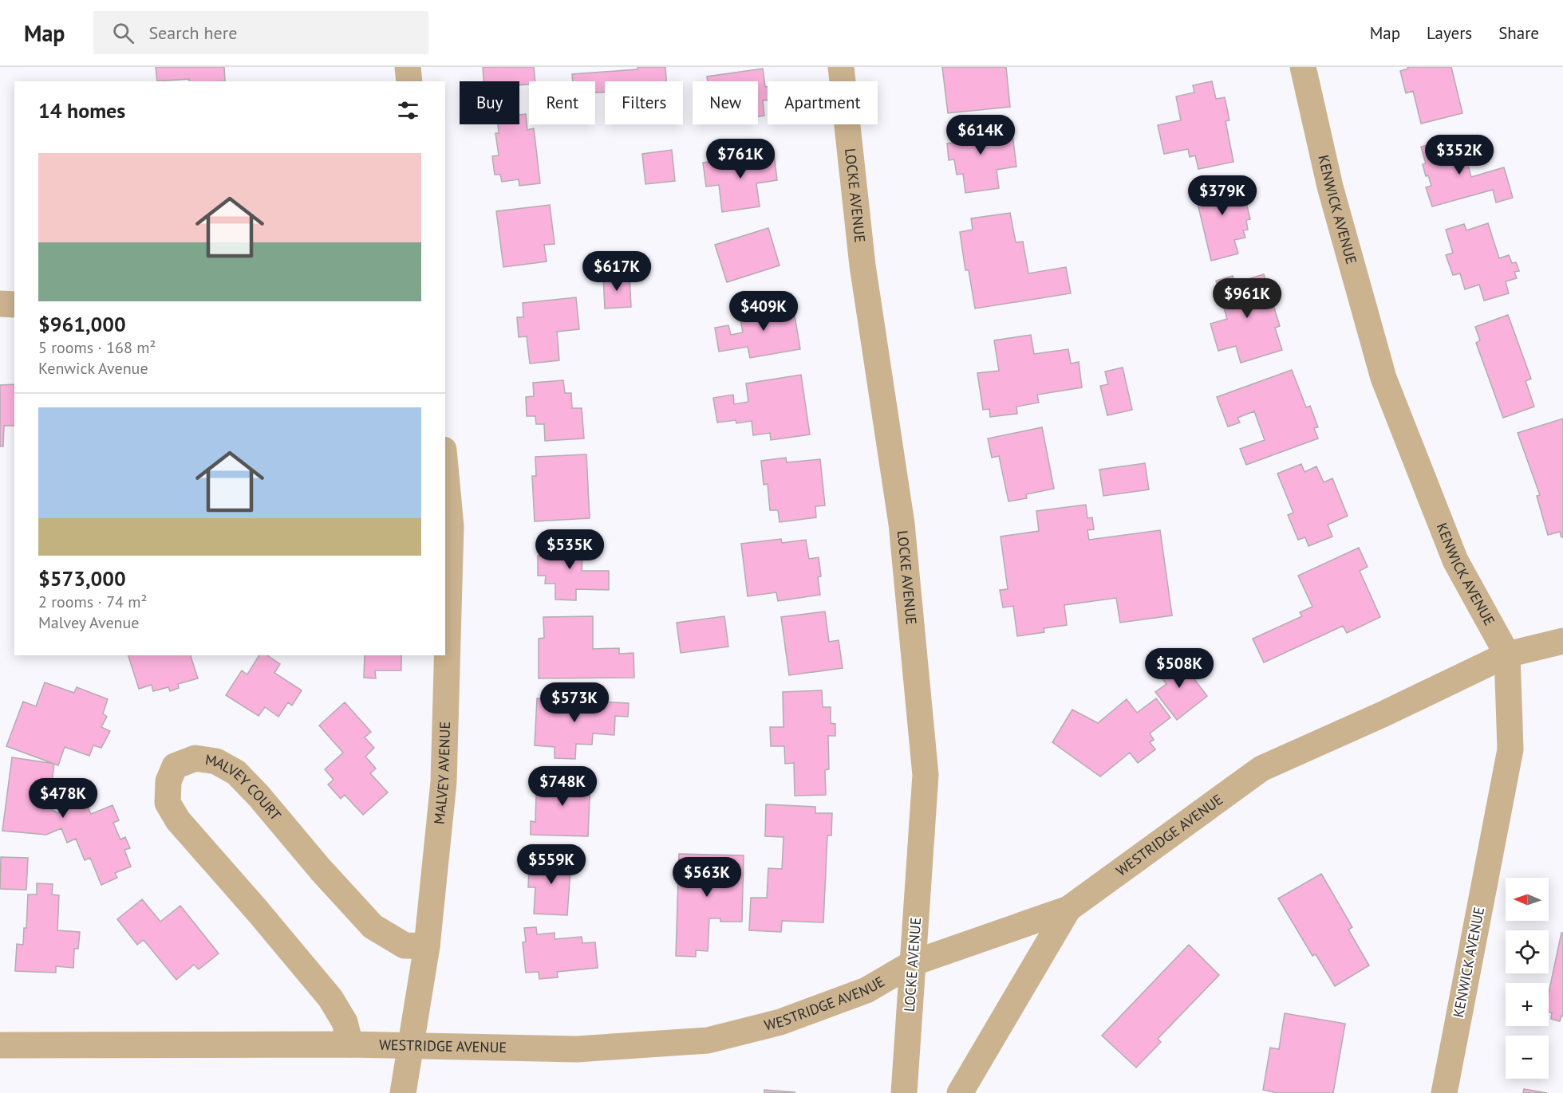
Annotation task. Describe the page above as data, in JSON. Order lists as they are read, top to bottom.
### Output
{
  "streets": {
    "street": [
      "LOCKE AVENUE",
      "KENWICK AVENUE",
      "MALVEY AVENUE",
      "MALVEY COURT",
      "WESTRIDGE AVENUE"
    ]
  },
  "crossings": [
    ["LOCKE AVENUE", "WESTRIDGE AVENUE"],
    ["KENWICK AVENUE", "WESTRIDGE AVENUE"],
    ["MALVEY AVENUE", "MALVEY COURT"],
    ["MALVEY AVENUE", "WESTRIDGE AVENUE"],
    ["MALVEY COURT", "WESTRIDGE AVENUE"]
  ],
  "north": "left",
  "page": {
    "header": "Map",
    "search": "Search here",
    "nav": ["Map", "Layers", "Share"],
    "chip": [
      "Buy",
      "Rent",
      "Filters",
      "New",
      "Apartment"
    ],
    "heading": "14 homes",
    "price": [
      "$614K",
      "$352K",
      "$761K",
      "$379K",
      "$617K",
      "$961K",
      "$409K",
      "$535K",
      "$508K",
      "$573K",
      "$748K",
      "$478K",
      "$559K",
      "$563K"
    ],
    "list": [
      {
        "name": "$961,000",
        "note": "5 rooms · 168 m² · Kenwick Avenue"
      },
      {
        "name": "$573,000",
        "note": "2 rooms · 74 m² · Malvey Avenue"
      }
    ],
    "map_buttons": ["+", "−"]
  }
}
